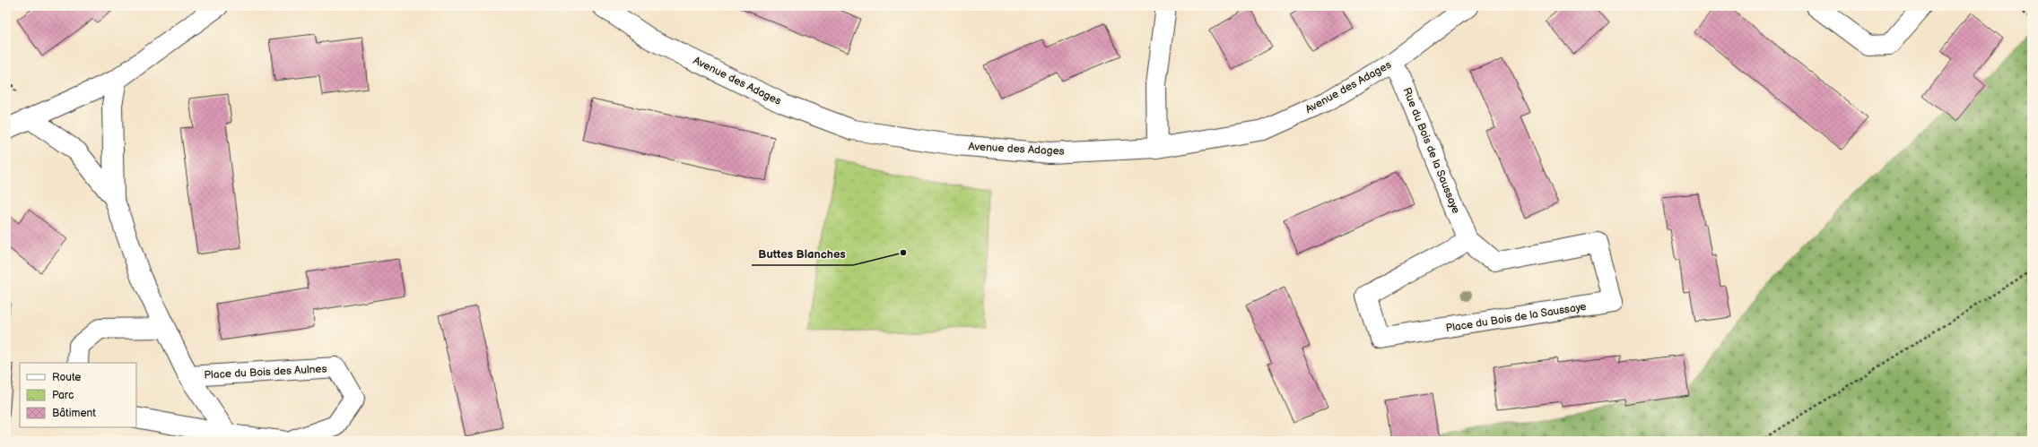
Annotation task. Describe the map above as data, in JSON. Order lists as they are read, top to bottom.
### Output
{
  "streets": {
    "street": [
      "Avenue des Adages",
      "Rue du Bois de la Saussaye",
      "Place du Bois de la Saussaye",
      "Place du Bois des Aulnes"
    ]
  },
  "crossings": [
    ["Avenue des Adages", "Rue du Bois de la Saussaye"],
    ["Rue du Bois de la Saussaye", "Place du Bois de la Saussaye"]
  ],
  "places": ["Buttes Blanches"],
  "legend": ["Route", "Parc", "Bâtiment"]
}
